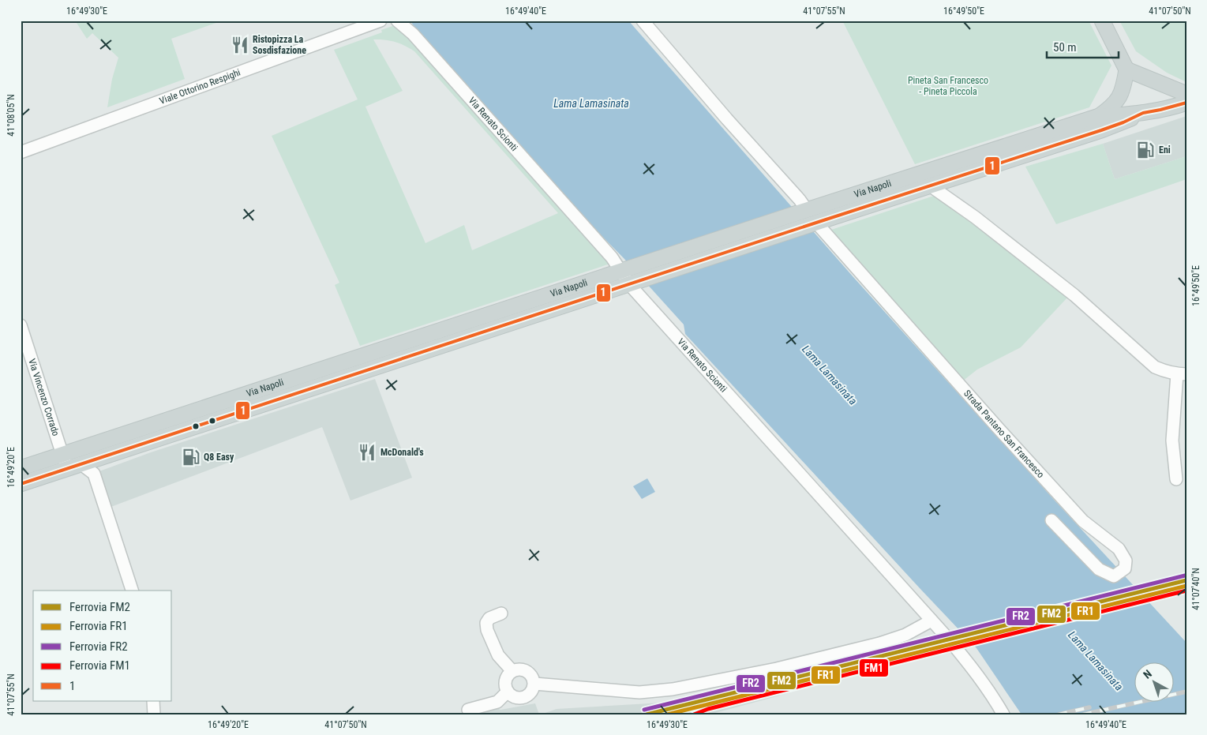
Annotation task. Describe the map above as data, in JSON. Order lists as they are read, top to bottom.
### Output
{
  "streets": {
    "main road": ["Via Napoli"],
    "street": [
      "Viale Ottorino Respighi",
      "Via Renato Scionti",
      "Via Vincenzo Corrado",
      "Strada Pantano San Francesco"
    ]
  },
  "crossings": [
    ["Via Renato Scionti", "Via Napoli"],
    ["Via Napoli", "Via Vincenzo Corrado"],
    ["Via Napoli", "Strada Pantano San Francesco"]
  ],
  "water": ["Lama Lamasinata"],
  "parks": ["Pineta San Francesco - Pineta Piccola"],
  "places": {
    "restaurant": ["Ristopizza La Sosdisfazione", "McDonald's"],
    "fuel station": ["Eni", "Q8 Easy"]
  },
  "lines": [
    "transit line 1",
    "rail line FR2",
    "rail line FM2",
    "rail line FR1",
    "rail line FM1"
  ],
  "legend": [
    "Ferrovia FM2",
    "Ferrovia FR1",
    "Ferrovia FR2",
    "Ferrovia FM1",
    "1"
  ],
  "scale_bar": "50 m",
  "north": "top left",
  "coordinates": [
    "16°49'30\"E",
    "16°49'40\"E",
    "41°07'55\"N",
    "16°49'50\"E",
    "41°07'50\"N",
    "41°08'05\"N",
    "16°49'20\"E",
    "41°07'40\"N"
  ]
}
